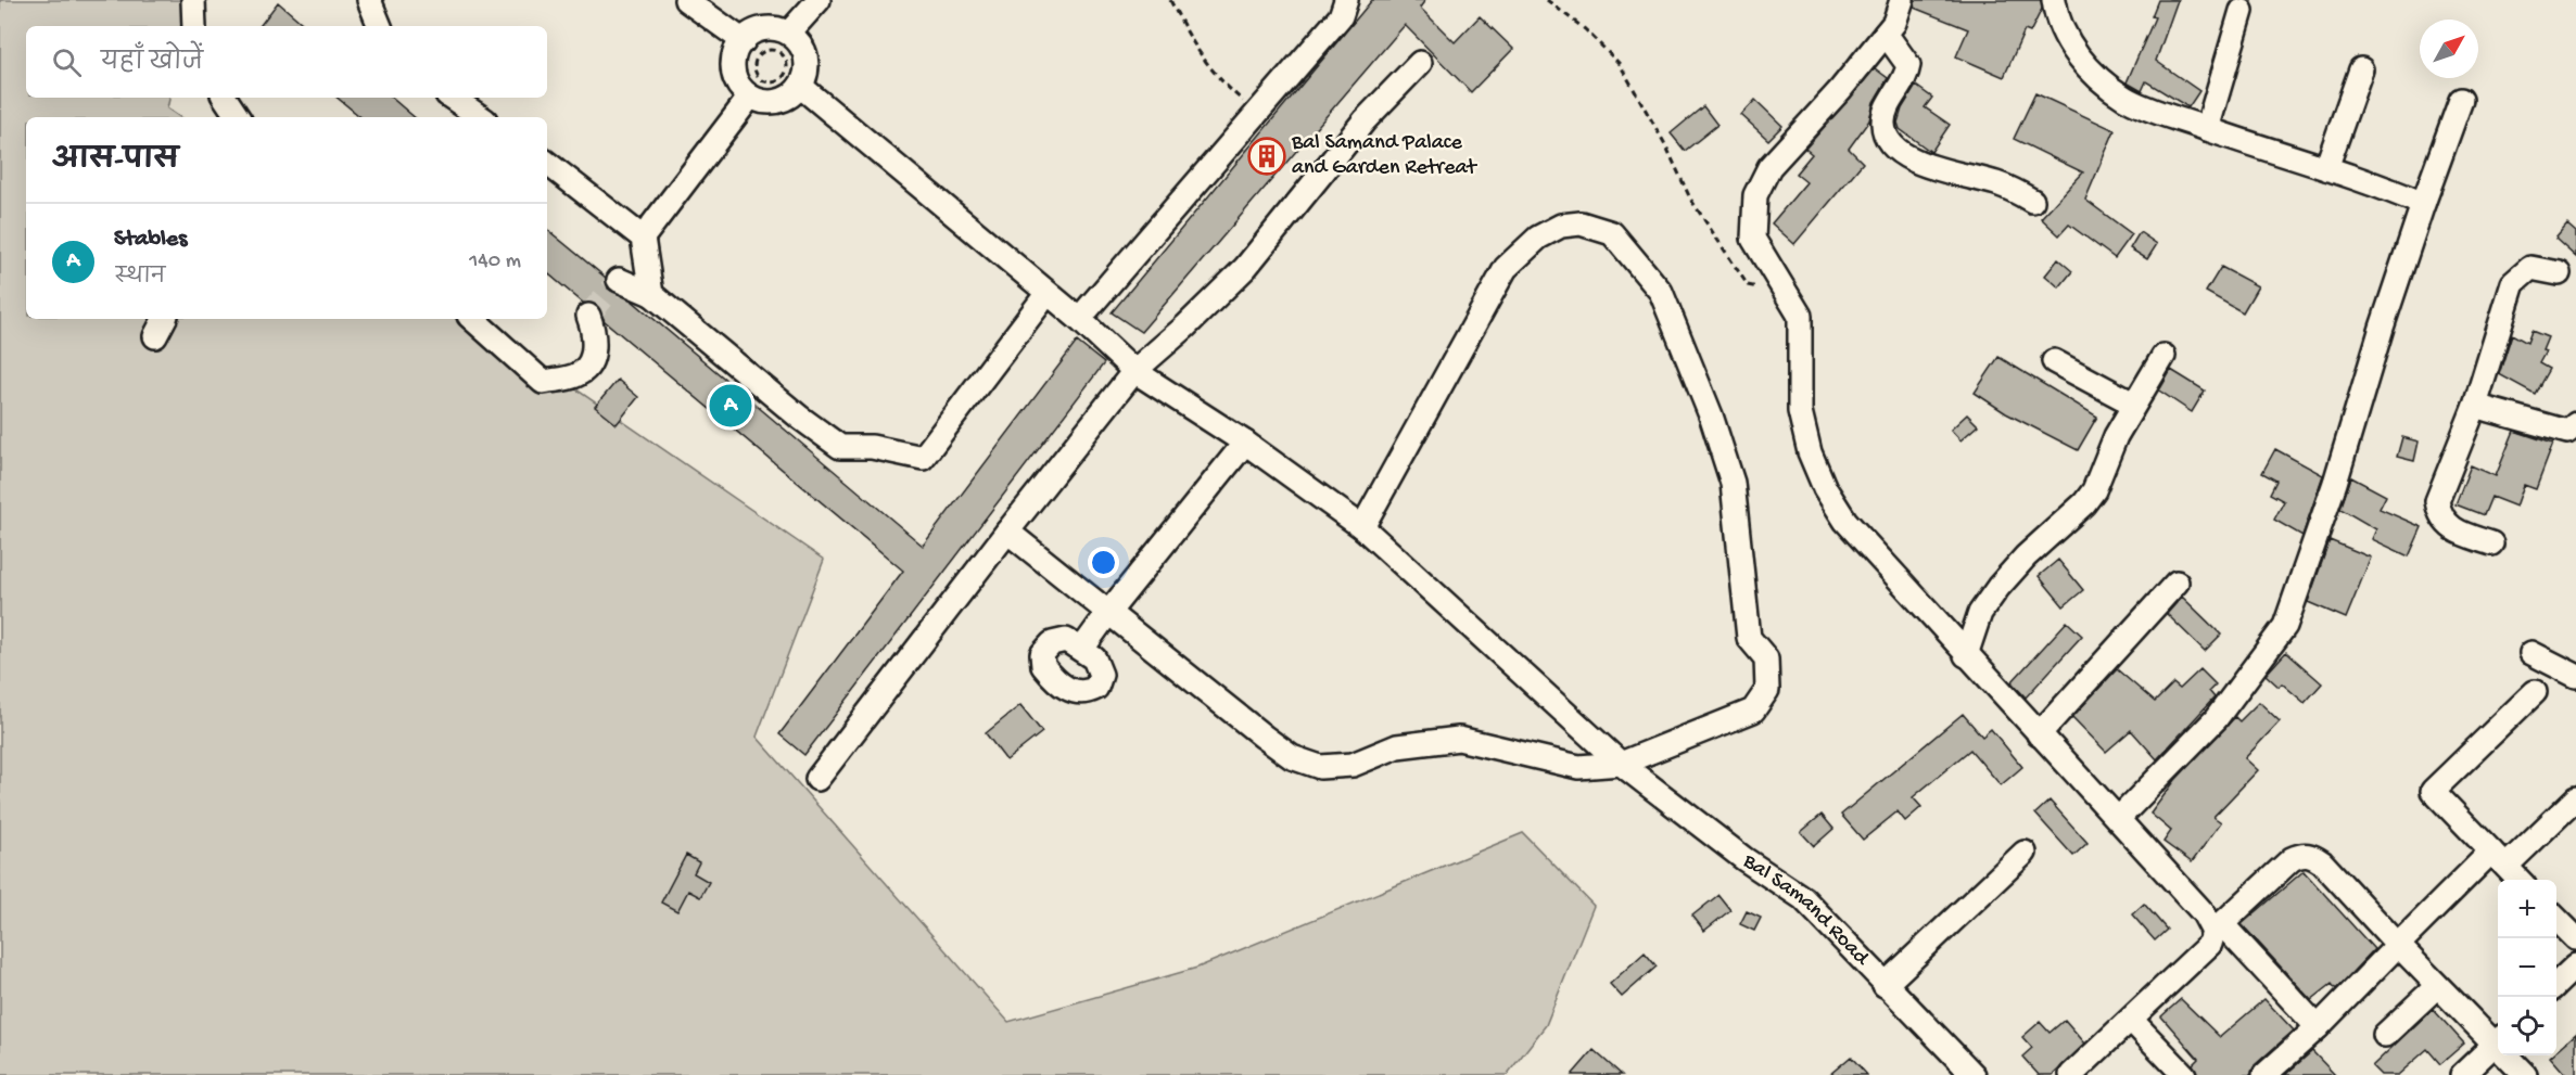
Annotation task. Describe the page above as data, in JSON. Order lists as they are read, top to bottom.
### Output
{
  "streets": {
    "street": ["Bal Samand Road"]
  },
  "places": {
    "building": ["Bal Samand Palace and Garden Retreat"]
  },
  "north": "top right",
  "page": {
    "search": "यहाँ खोजें",
    "heading": "आस-पास",
    "list": [
      {
        "mark": "A",
        "name": "Stables",
        "note": "स्थान",
        "value": "140 m"
      }
    ],
    "pins": "A",
    "map_buttons": ["+", "−"]
  }
}
